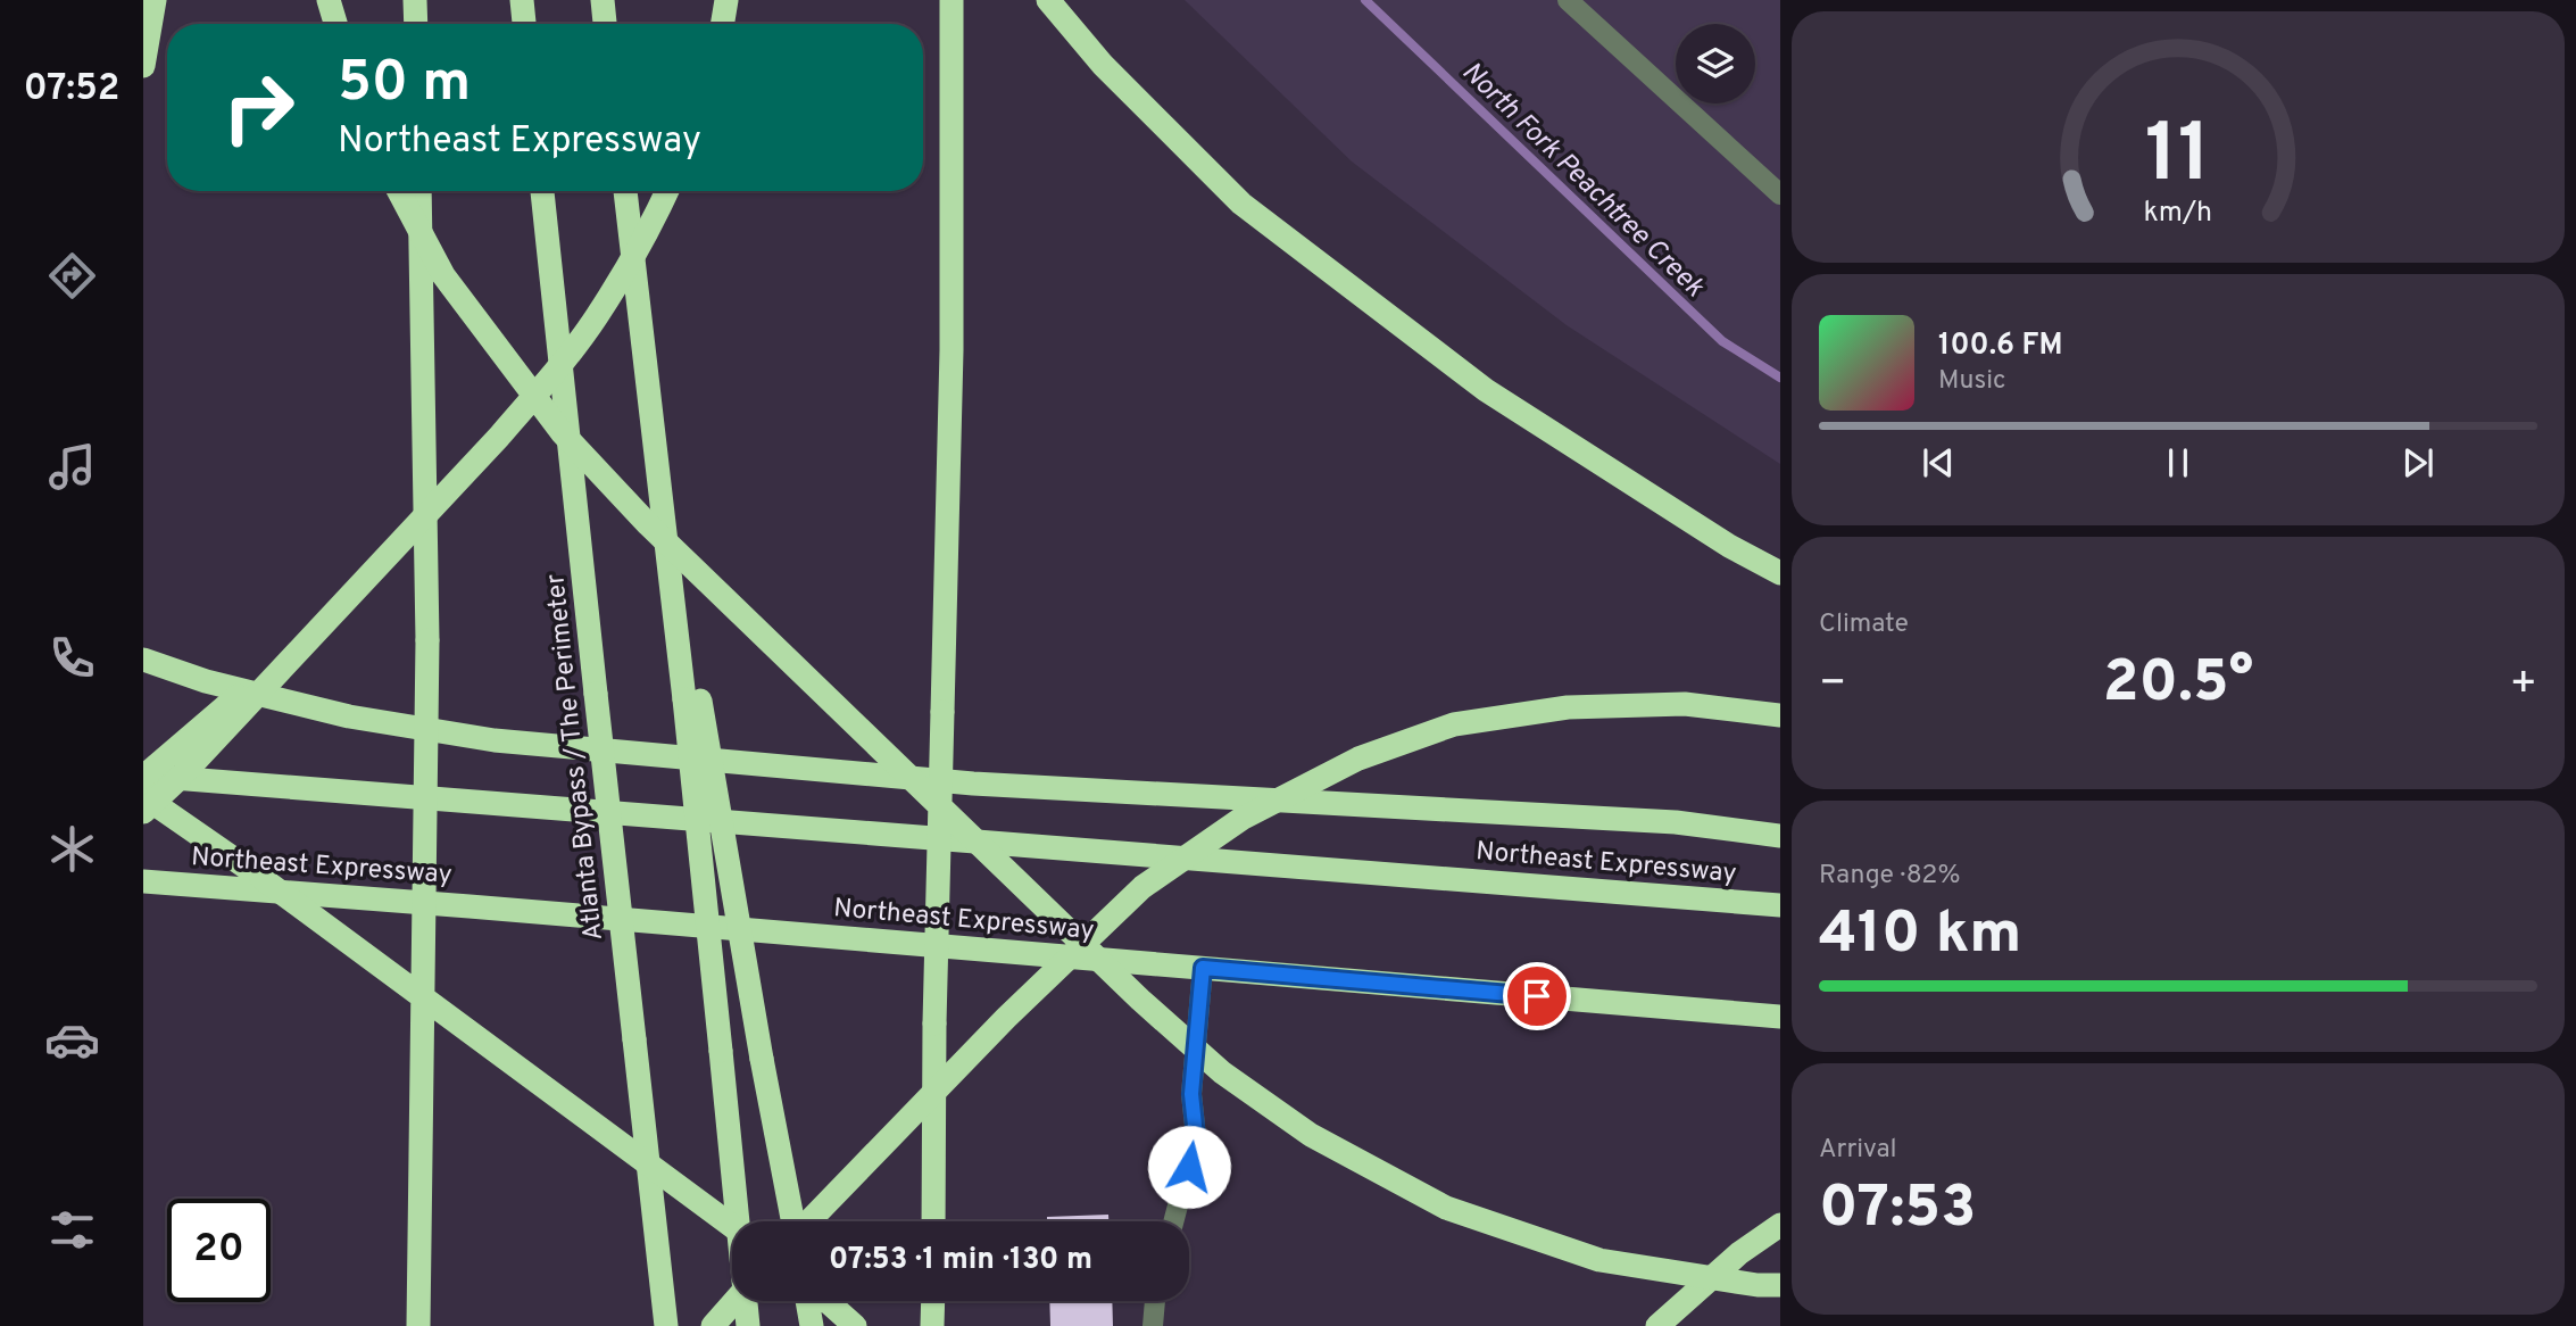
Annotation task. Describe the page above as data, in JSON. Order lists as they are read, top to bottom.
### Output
{
  "streets": {
    "highway": ["Atlanta Bypass / The Perimeter", "Northeast Expressway"]
  },
  "water": ["North Fork Peachtree Creek"],
  "page": {
    "tabs": "07:52",
    "turn": ["50 m", "Northeast Expressway"],
    "song": ["100.6 FM", "Music"],
    "tile": [
      "Climate",
      ["Range · 82%", "410 km"],
      ["Arrival", "07:53"]
    ],
    "heat": ["−", "20.5°", "+"],
    "limit": "20",
    "trip": "07:53 · 1 min · 130 m",
    "gauge": ["11", "km/h"]
  }
}
